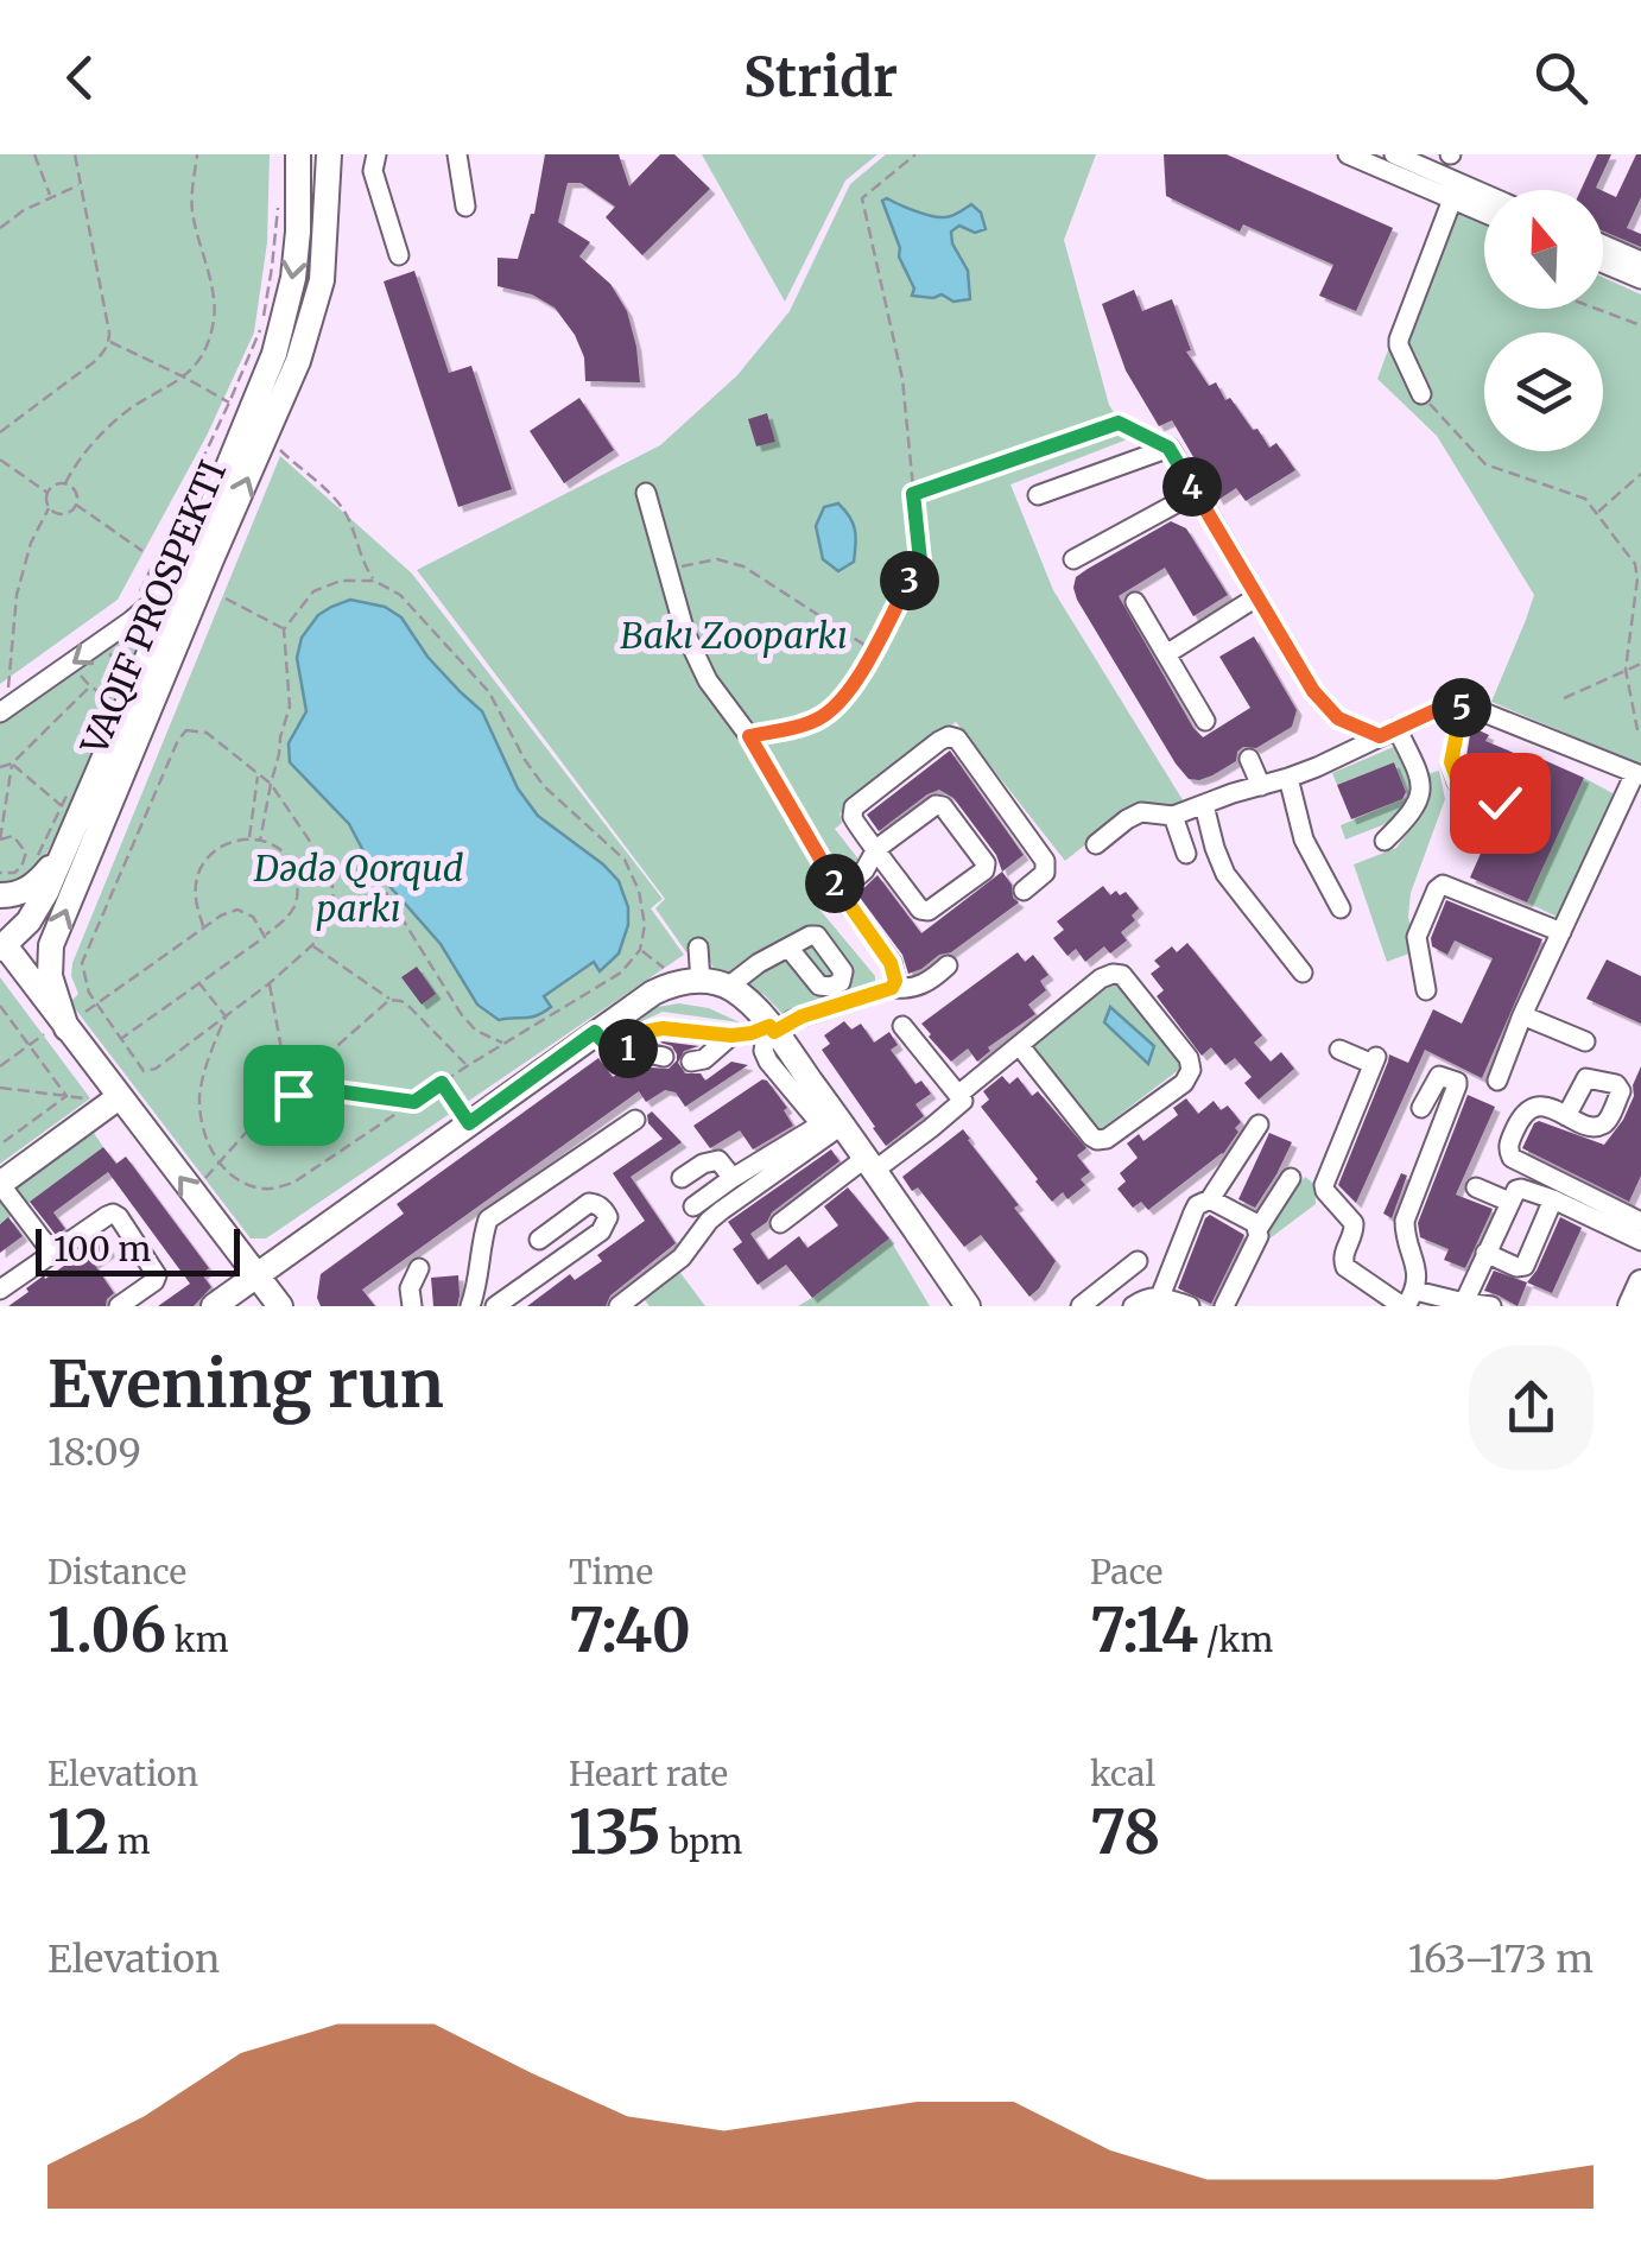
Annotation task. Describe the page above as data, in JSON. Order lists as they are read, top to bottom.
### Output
{
  "streets": {
    "main road": ["VAQIF PROSPEKTI"]
  },
  "parks": ["Bakı Zooparkı", "Dədə Qorqud parkı"],
  "scale_bar": "100 m",
  "north": "top",
  "page": {
    "header": "Stridr",
    "pins": [
      "4",
      "3",
      "5",
      "2",
      "1"
    ],
    "scale": "100 m",
    "heading": ["Evening run", "18:09"],
    "stats": [
      ["Distance", "1.06 km"],
      ["Time", "7:40"],
      ["Pace", "7:14 /km"],
      ["Elevation", "12 m"],
      ["Heart rate", "135 bpm"],
      ["kcal", "78"]
    ],
    "chart": ["Elevation", "163–173 m"]
  }
}
